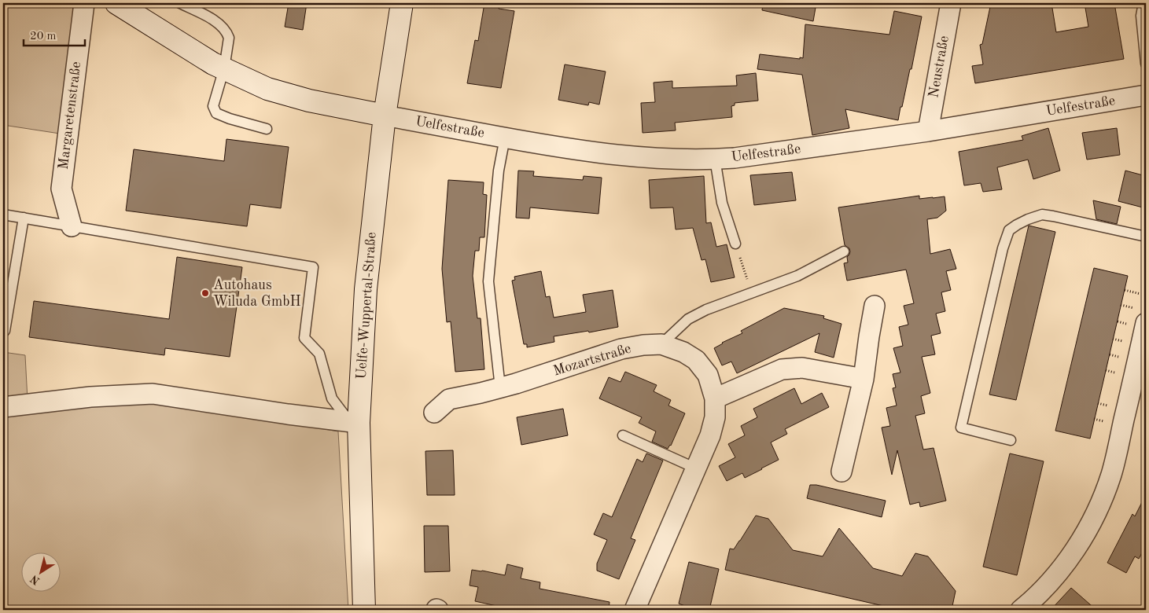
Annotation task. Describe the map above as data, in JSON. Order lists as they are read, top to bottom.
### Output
{
  "streets": {
    "main road": ["Uelfe-Wuppertal-Straße"],
    "street": [
      "Neustraße",
      "Uelfestraße",
      "Margaretenstraße",
      "Mozartstraße"
    ]
  },
  "crossings": [
    ["Neustraße", "Uelfestraße"],
    ["Uelfestraße", "Uelfe-Wuppertal-Straße"]
  ],
  "places": ["Autohaus Wiluda GmbH"],
  "scale_bar": "20 m",
  "north": "bottom left"
}
